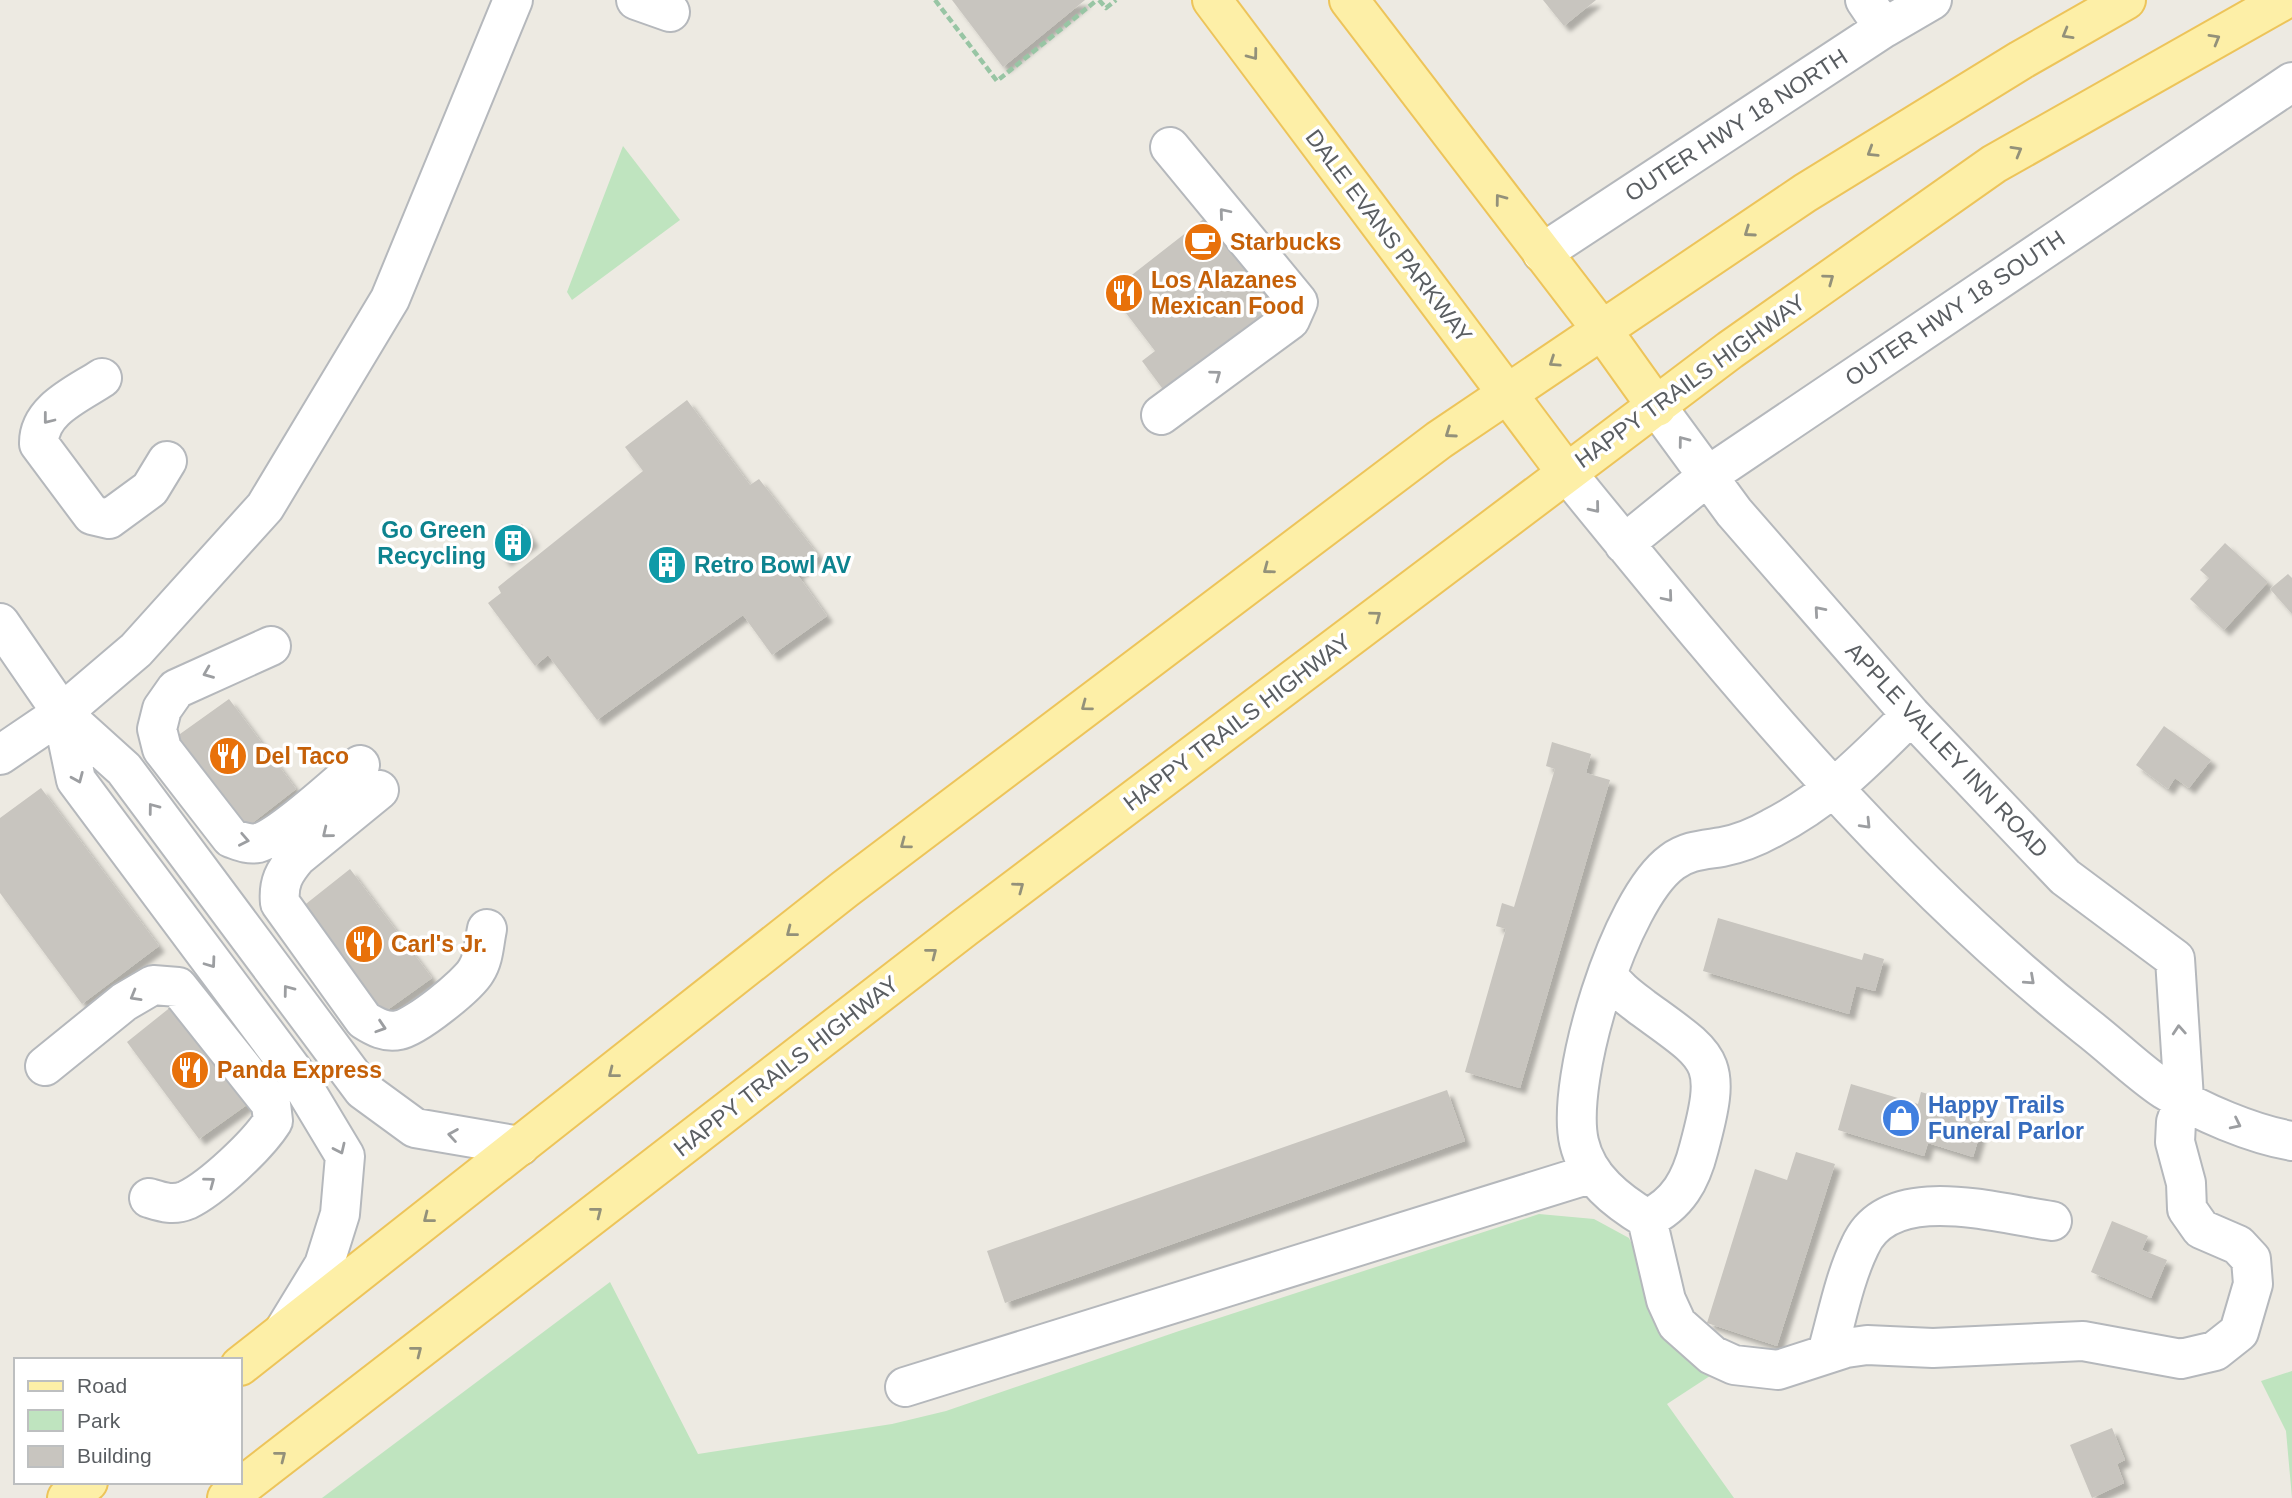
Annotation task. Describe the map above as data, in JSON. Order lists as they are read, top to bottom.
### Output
{
  "streets": {
    "main road": ["DALE EVANS PARKWAY", "HAPPY TRAILS HIGHWAY"],
    "street": ["OUTER HWY 18 NORTH", "OUTER HWY 18 SOUTH", "APPLE VALLEY INN ROAD"]
  },
  "crossings": [
    ["DALE EVANS PARKWAY", "HAPPY TRAILS HIGHWAY"],
    ["OUTER HWY 18 SOUTH", "APPLE VALLEY INN ROAD"],
    ["HAPPY TRAILS HIGHWAY", "APPLE VALLEY INN ROAD"]
  ],
  "places": {
    "cafe": ["Starbucks"],
    "restaurant": [
      "Los Alazanes Mexican Food",
      "Del Taco",
      "Carl's Jr.",
      "Panda Express"
    ],
    "building": ["Go Green Recycling", "Retro Bowl AV"],
    "shop": ["Happy Trails Funeral Parlor"]
  },
  "legend": ["Road", "Park", "Building"]
}
